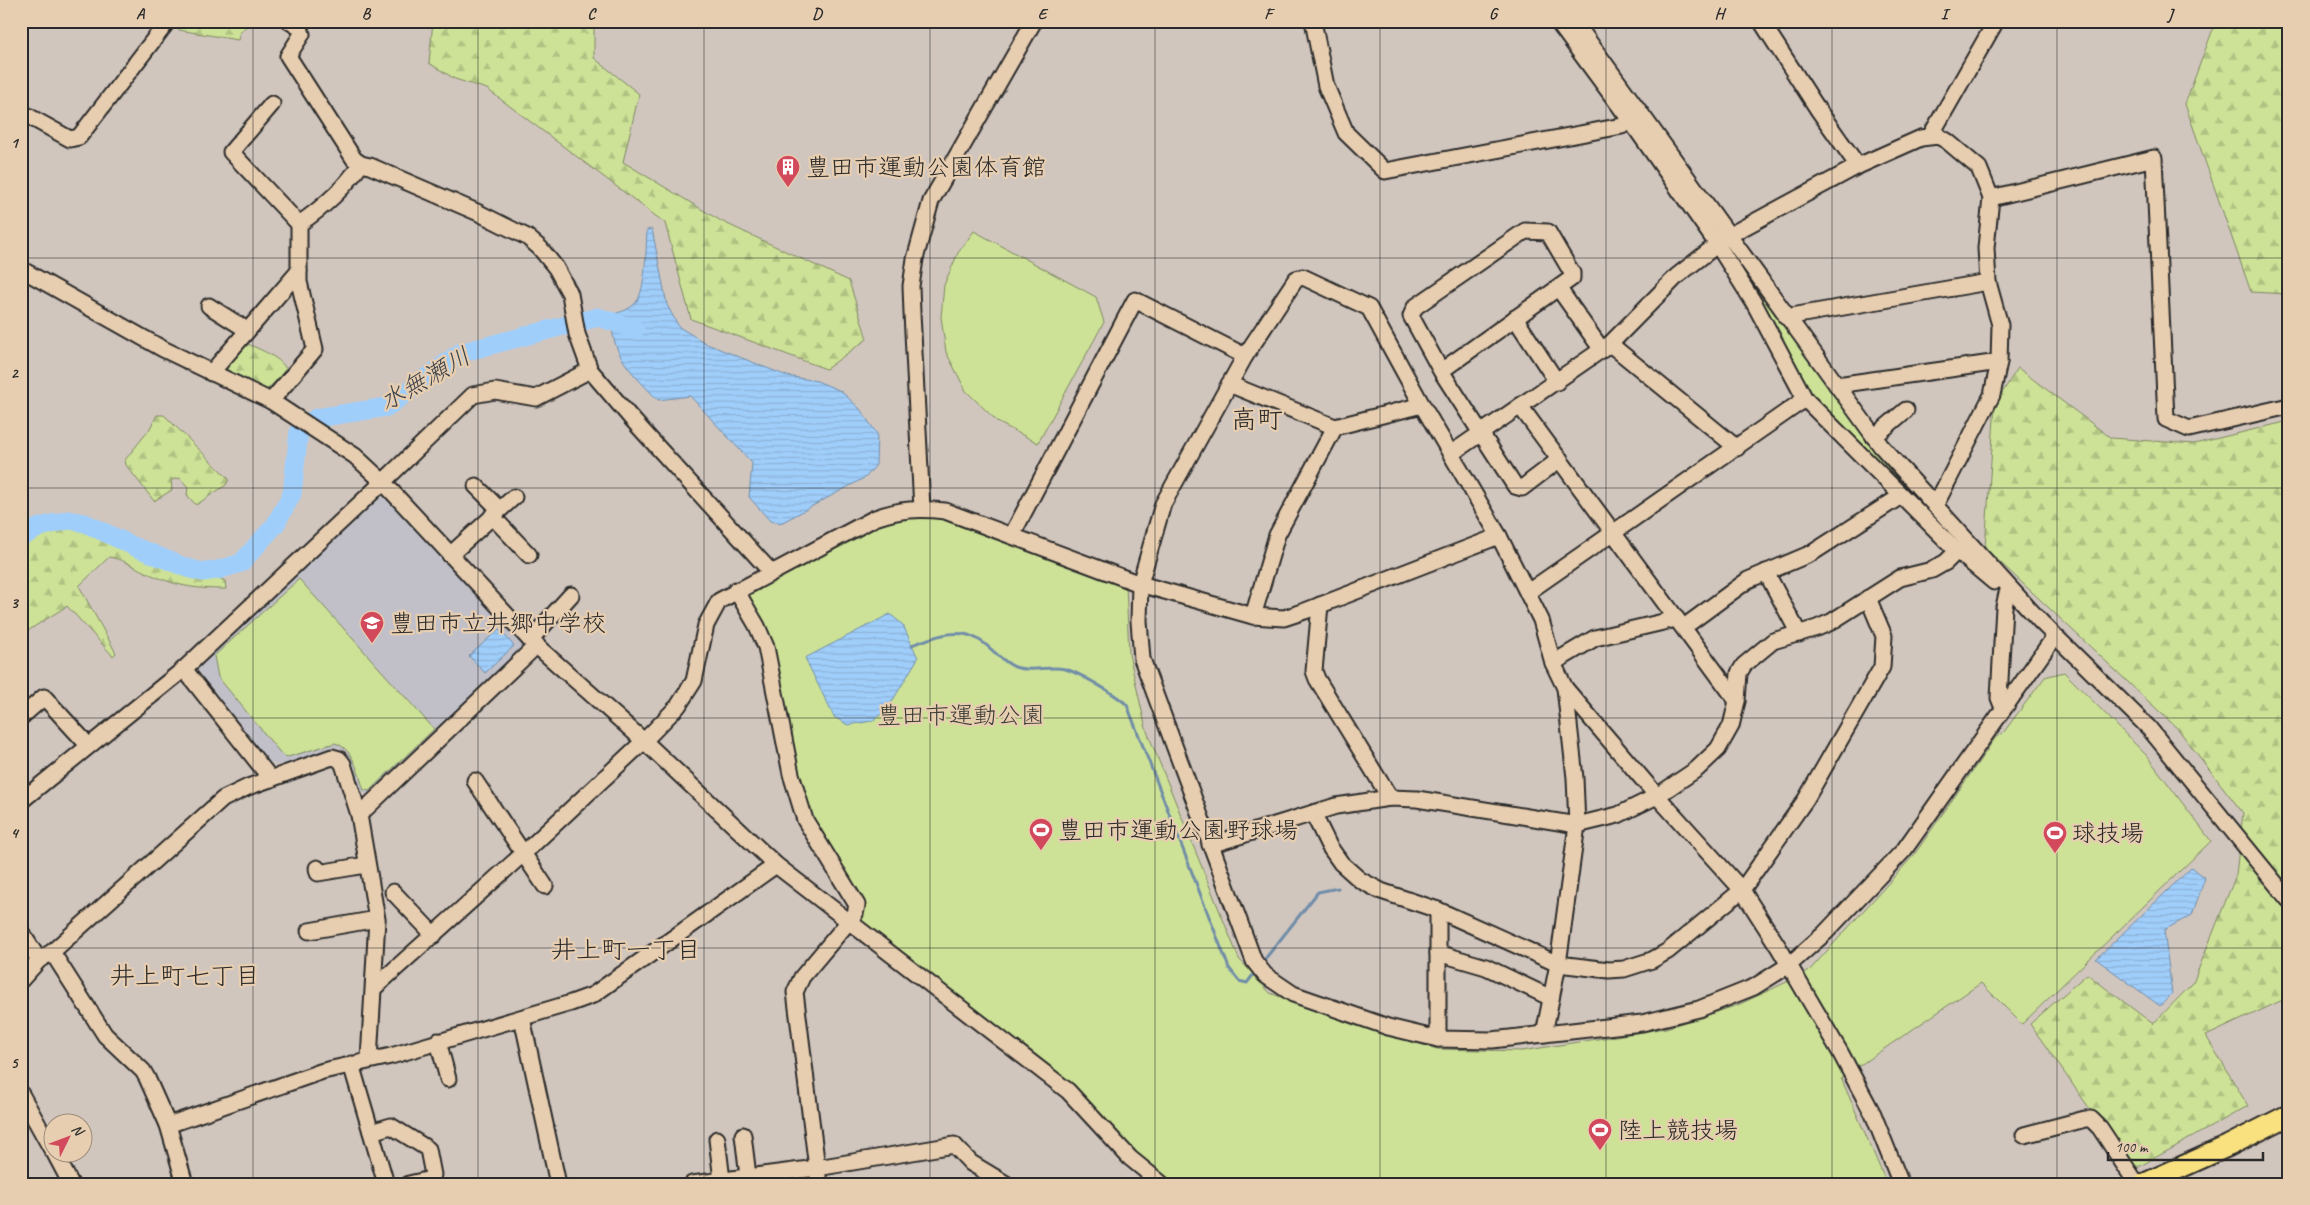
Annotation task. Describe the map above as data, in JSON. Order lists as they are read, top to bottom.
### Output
{
  "districts": ["高町", "井上町一丁目", "井上町七丁目"],
  "water": ["水無瀬川"],
  "parks": ["豊田市運動公園"],
  "places": {
    "building": ["豊田市運動公園体育館"],
    "school or university": ["豊田市立井郷中学校"],
    "sports": ["豊田市運動公園野球場", "球技場", "陸上競技場"]
  },
  "scale_bar": "100 m",
  "north": "top right",
  "grid": {
    "columns": [
      "A",
      "B",
      "C",
      "D",
      "E",
      "F",
      "G",
      "H",
      "I",
      "J"
    ],
    "rows": [
      "1",
      "2",
      "3",
      "4",
      "5"
    ]
  }
}
